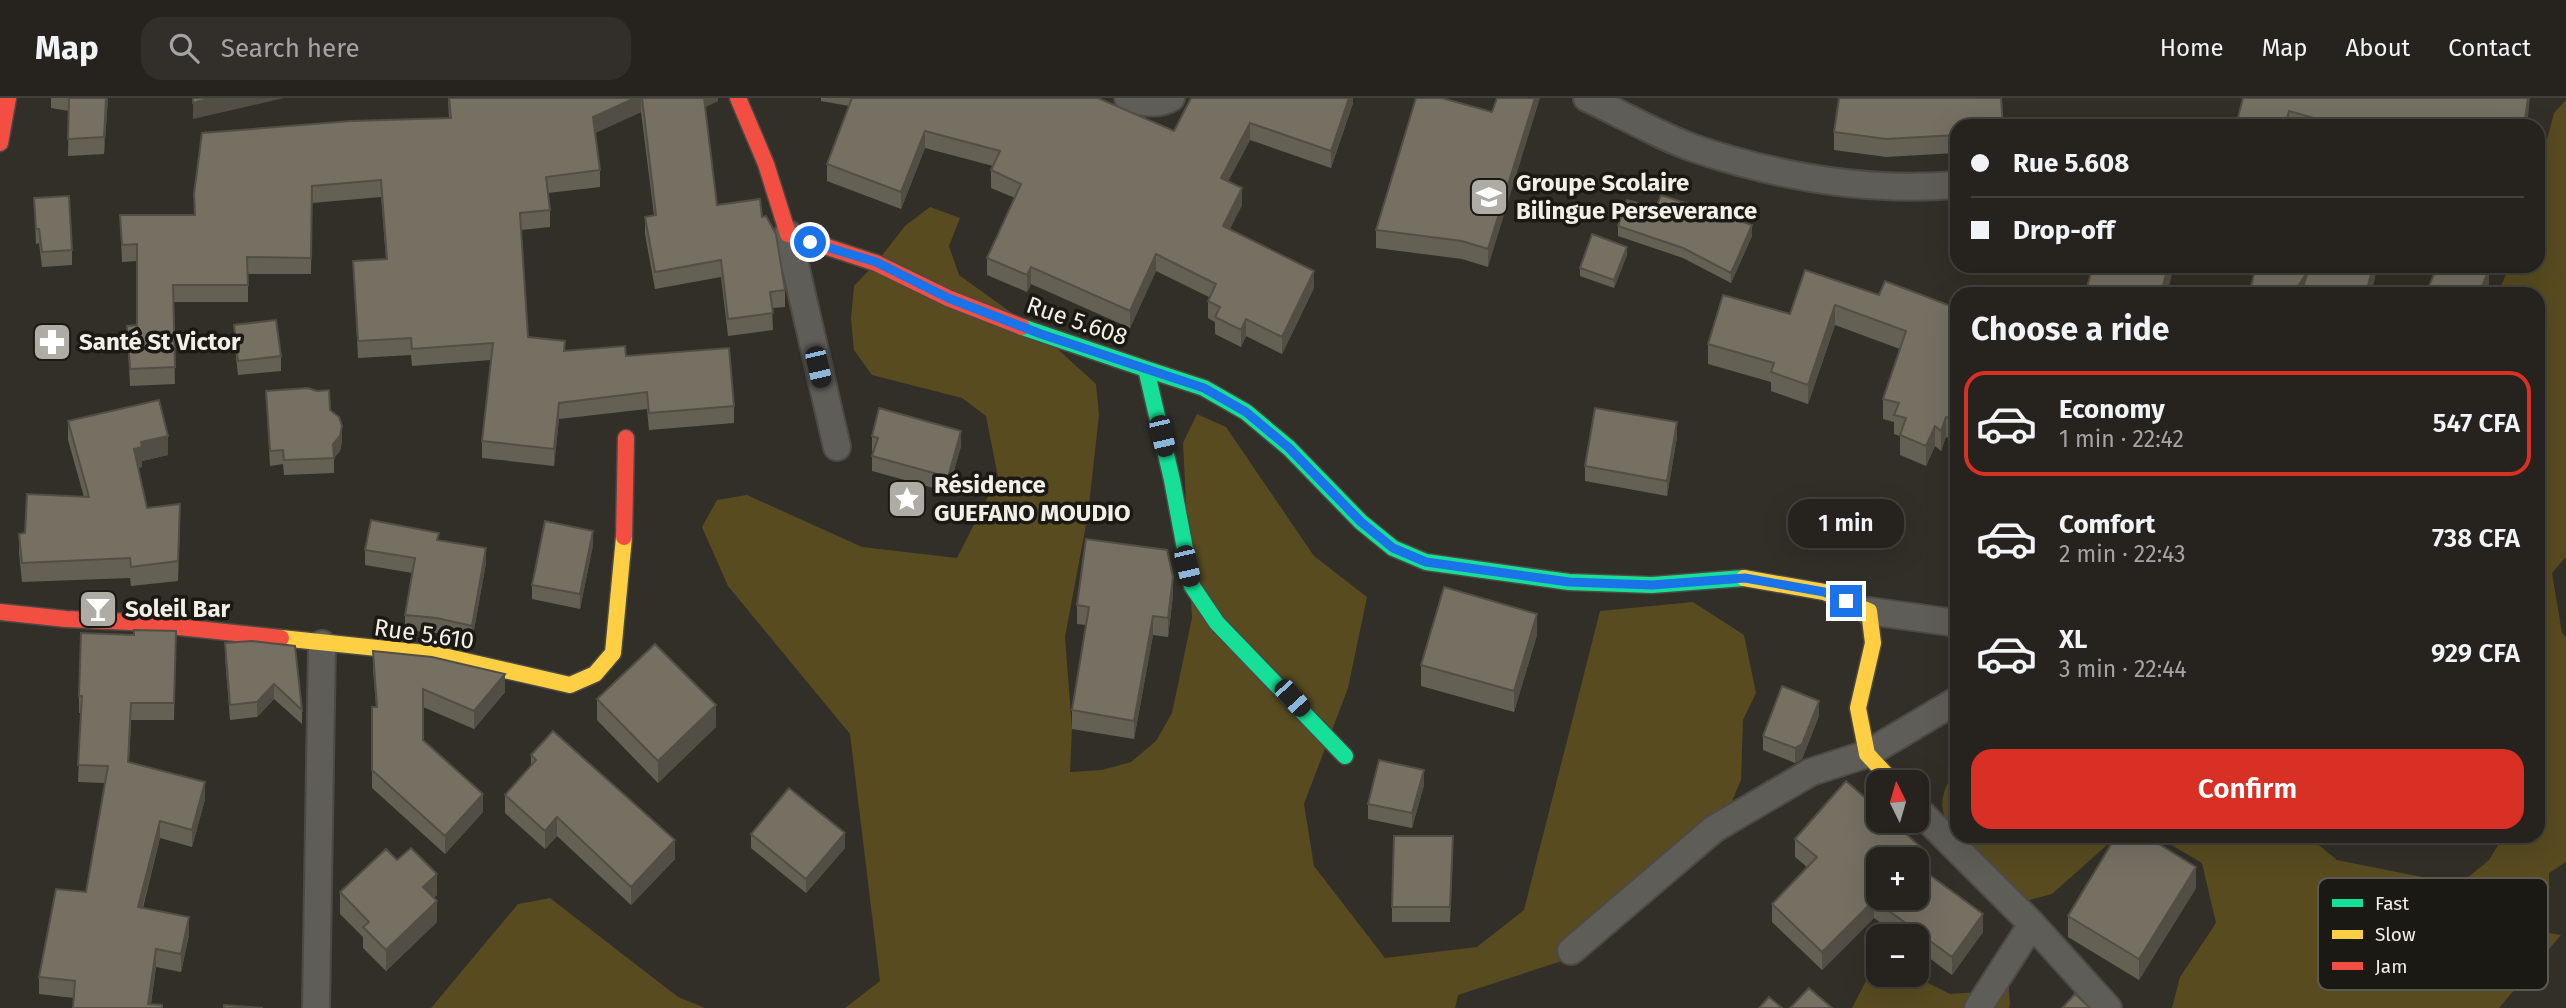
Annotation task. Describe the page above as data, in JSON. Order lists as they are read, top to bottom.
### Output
{
  "streets": {
    "street": ["Rue 5.608", "Rue 5.610"]
  },
  "places": {
    "school or university": ["Groupe Scolaire Bilingue Perseverance"],
    "pharmacy": ["Santé St Victor"],
    "place": ["Résidence GUEFANO MOUDIO"],
    "bar": ["Soleil Bar"]
  },
  "legend": ["Fast", "Slow", "Jam"],
  "north": "top",
  "page": {
    "header": "Map",
    "search": "Search here",
    "nav": [
      "Home",
      "Map",
      "About",
      "Contact"
    ],
    "banner": ["Rue 5.608", "Drop-off"],
    "heading": "Choose a ride",
    "list": [
      {
        "name": "Economy",
        "note": "1 min · 22:42",
        "value": "547 CFA"
      },
      {
        "name": "Comfort",
        "note": "2 min · 22:43",
        "value": "738 CFA"
      },
      {
        "name": "XL",
        "note": "3 min · 22:44",
        "value": "929 CFA"
      }
    ],
    "bubble": "1 min",
    "buttons": "Confirm",
    "map_buttons": ["+", "−"]
  }
}
